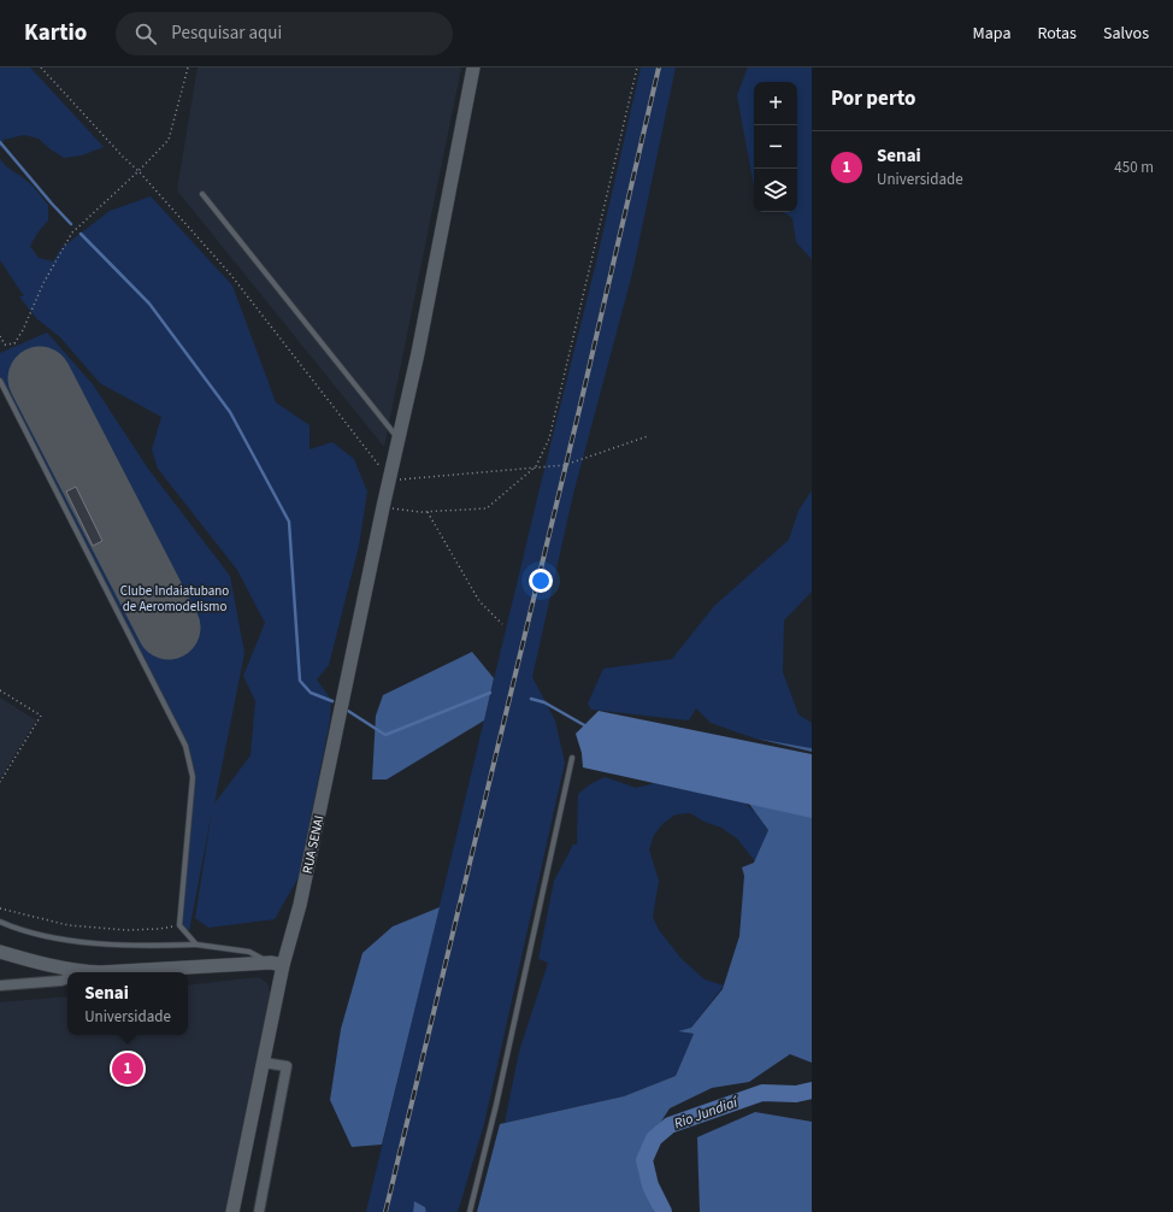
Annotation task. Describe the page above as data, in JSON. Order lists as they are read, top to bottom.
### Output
{
  "streets": {
    "street": ["RUA SENAI"]
  },
  "water": ["Rio Jundiaí"],
  "parks": ["Clube Indaiatubano de Aeromodelismo"],
  "page": {
    "header": "Kartio",
    "search": "Pesquisar aqui",
    "nav": ["Mapa", "Rotas", "Salvos"],
    "heading": "Por perto",
    "map_buttons": ["+", "−"],
    "list": [
      {
        "mark": "1",
        "name": "Senai",
        "note": "Universidade",
        "value": "450 m"
      }
    ],
    "popup": ["Senai", "Universidade"],
    "pins": "1"
  }
}
